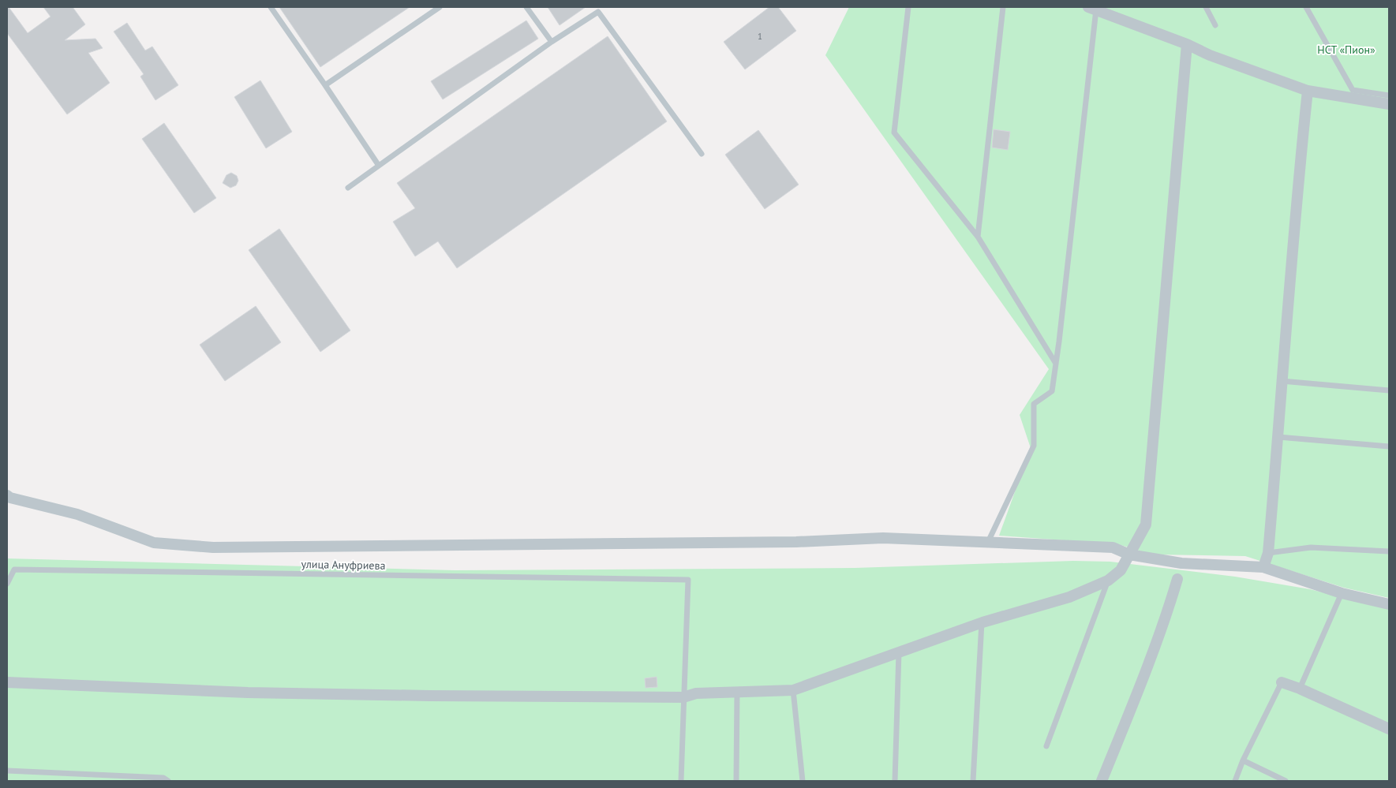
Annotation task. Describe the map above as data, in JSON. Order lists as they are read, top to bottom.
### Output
{
  "streets": {
    "lane": ["улица Ануфриева"]
  },
  "parks": ["НСТ «Пион»"],
  "house_numbers": ["1"]
}
